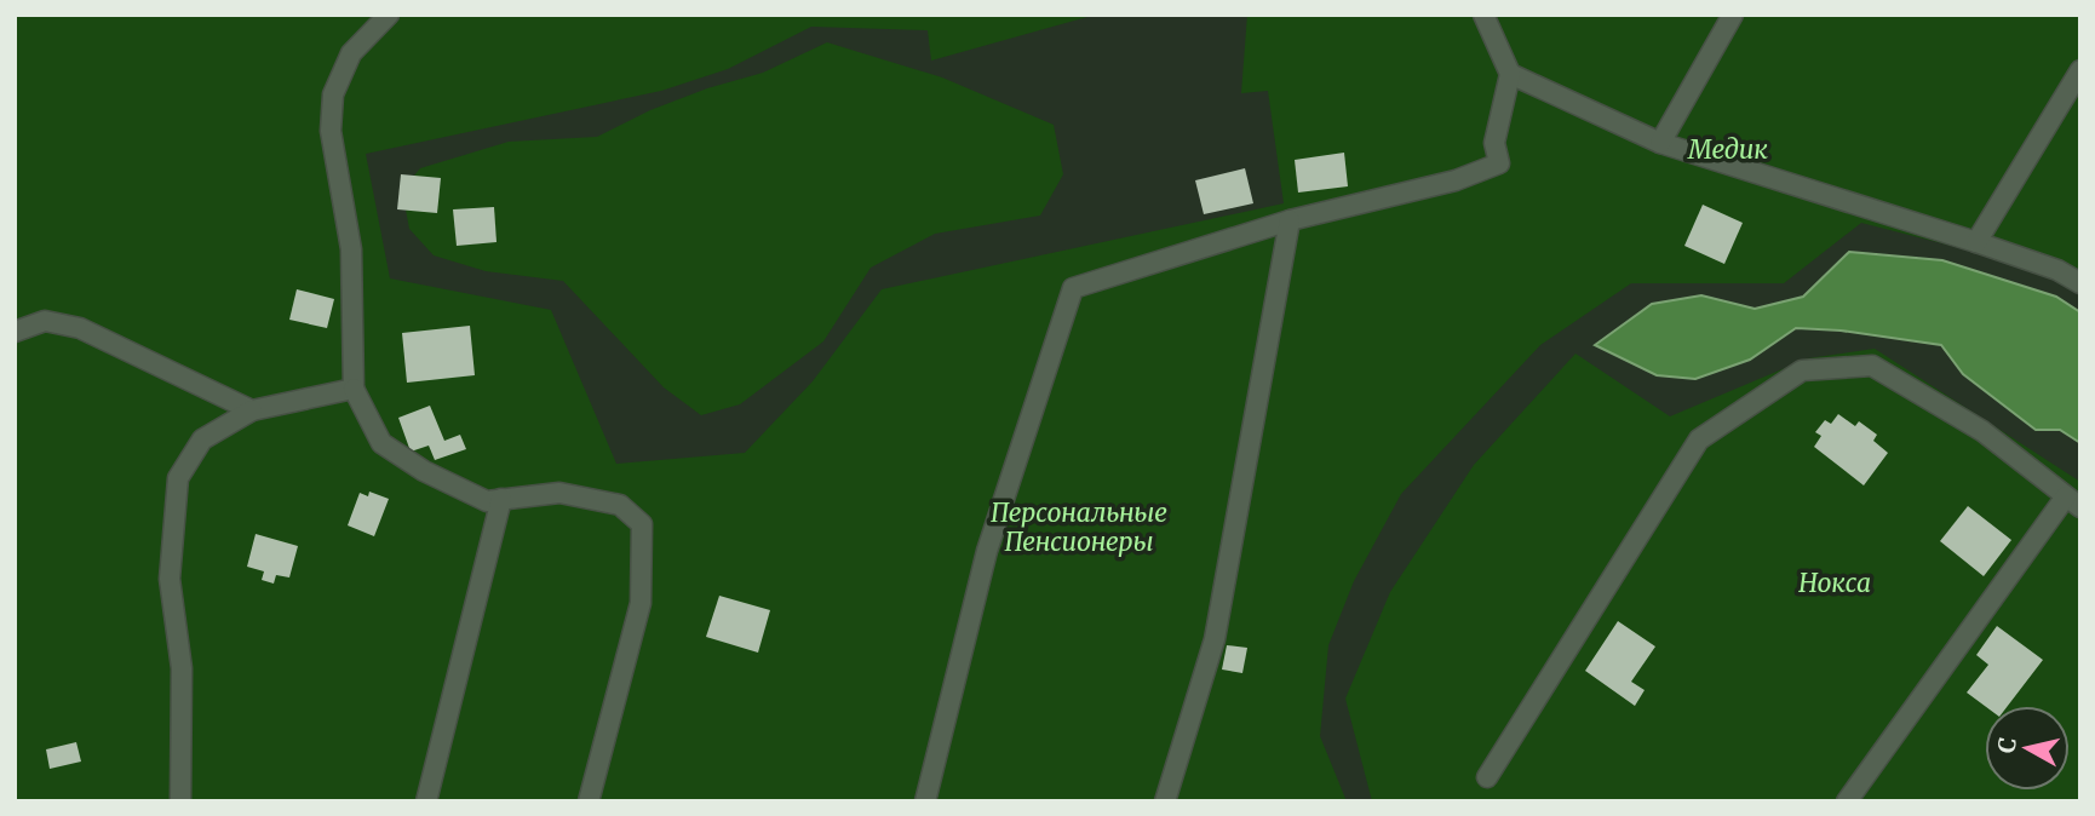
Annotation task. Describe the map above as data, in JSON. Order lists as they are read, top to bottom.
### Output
{
  "parks": ["Медик", "Персональные Пенсионеры", "Нокса"],
  "north": "left"
}
